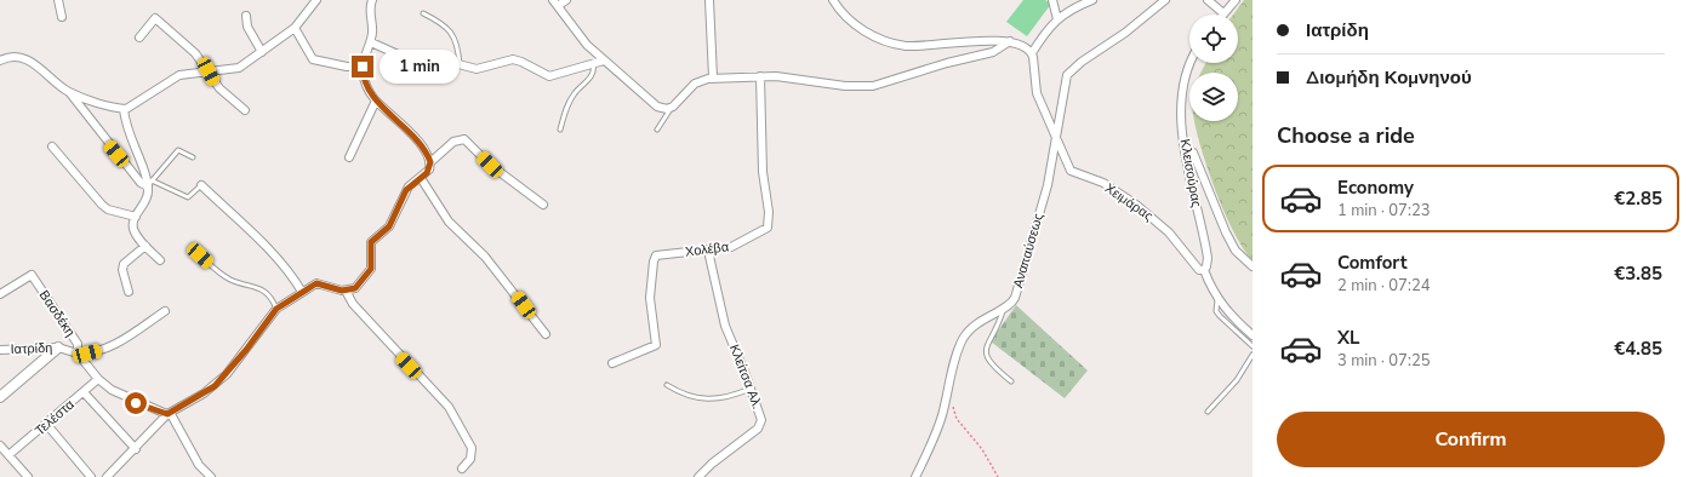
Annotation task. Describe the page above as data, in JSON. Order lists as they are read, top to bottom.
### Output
{
  "streets": {
    "street": [
      "Κλεισούρας",
      "Χειμάρας",
      "Χολέβα",
      "Αναπαύσεως",
      "Βασδέκη",
      "Ιατρίδη",
      "Κλείτσα Αλ.",
      "Τελέστα"
    ]
  },
  "crossings": [
    ["Κλεισούρας", "Χειμάρας"],
    ["Χειμάρας", "Αναπαύσεως"],
    ["Χολέβα", "Κλείτσα Αλ."],
    ["Βασδέκη", "Ιατρίδη"]
  ],
  "page": {
    "banner": ["Ιατρίδη", "Διομήδη Κομνηνού"],
    "bubble": "1 min",
    "heading": "Choose a ride",
    "list": [
      {
        "name": "Economy",
        "note": "1 min · 07:23",
        "value": "€2.85"
      },
      {
        "name": "Comfort",
        "note": "2 min · 07:24",
        "value": "€3.85"
      },
      {
        "name": "XL",
        "note": "3 min · 07:25",
        "value": "€4.85"
      }
    ],
    "buttons": "Confirm"
  }
}
